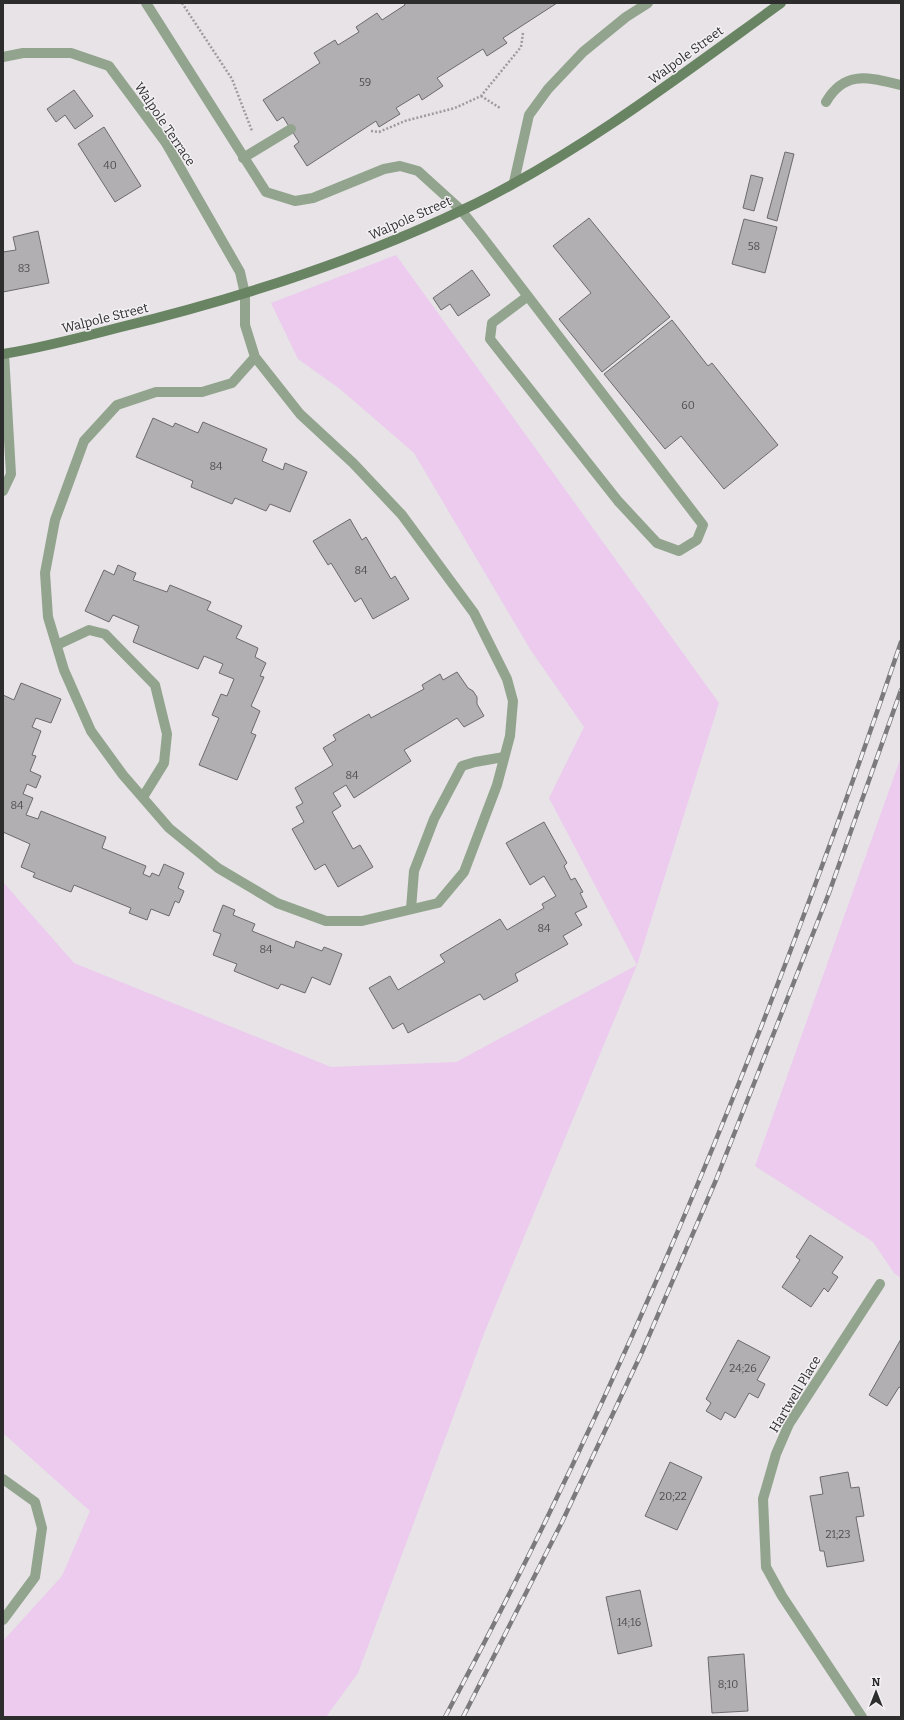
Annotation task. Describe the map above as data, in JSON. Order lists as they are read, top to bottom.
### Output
{
  "streets": {
    "main road": ["Walpole Street"],
    "street": ["Walpole Terrace", "Hartwell Place"]
  },
  "crossings": [
    ["Walpole Street", "Walpole Terrace"]
  ],
  "house_numbers": [
    "59",
    "40",
    "58",
    "83",
    "60",
    "84",
    "84",
    "84",
    "84",
    "84",
    "84",
    "24;26",
    "20;22",
    "21;23",
    "14;16",
    "8;10"
  ],
  "north": "top"
}
